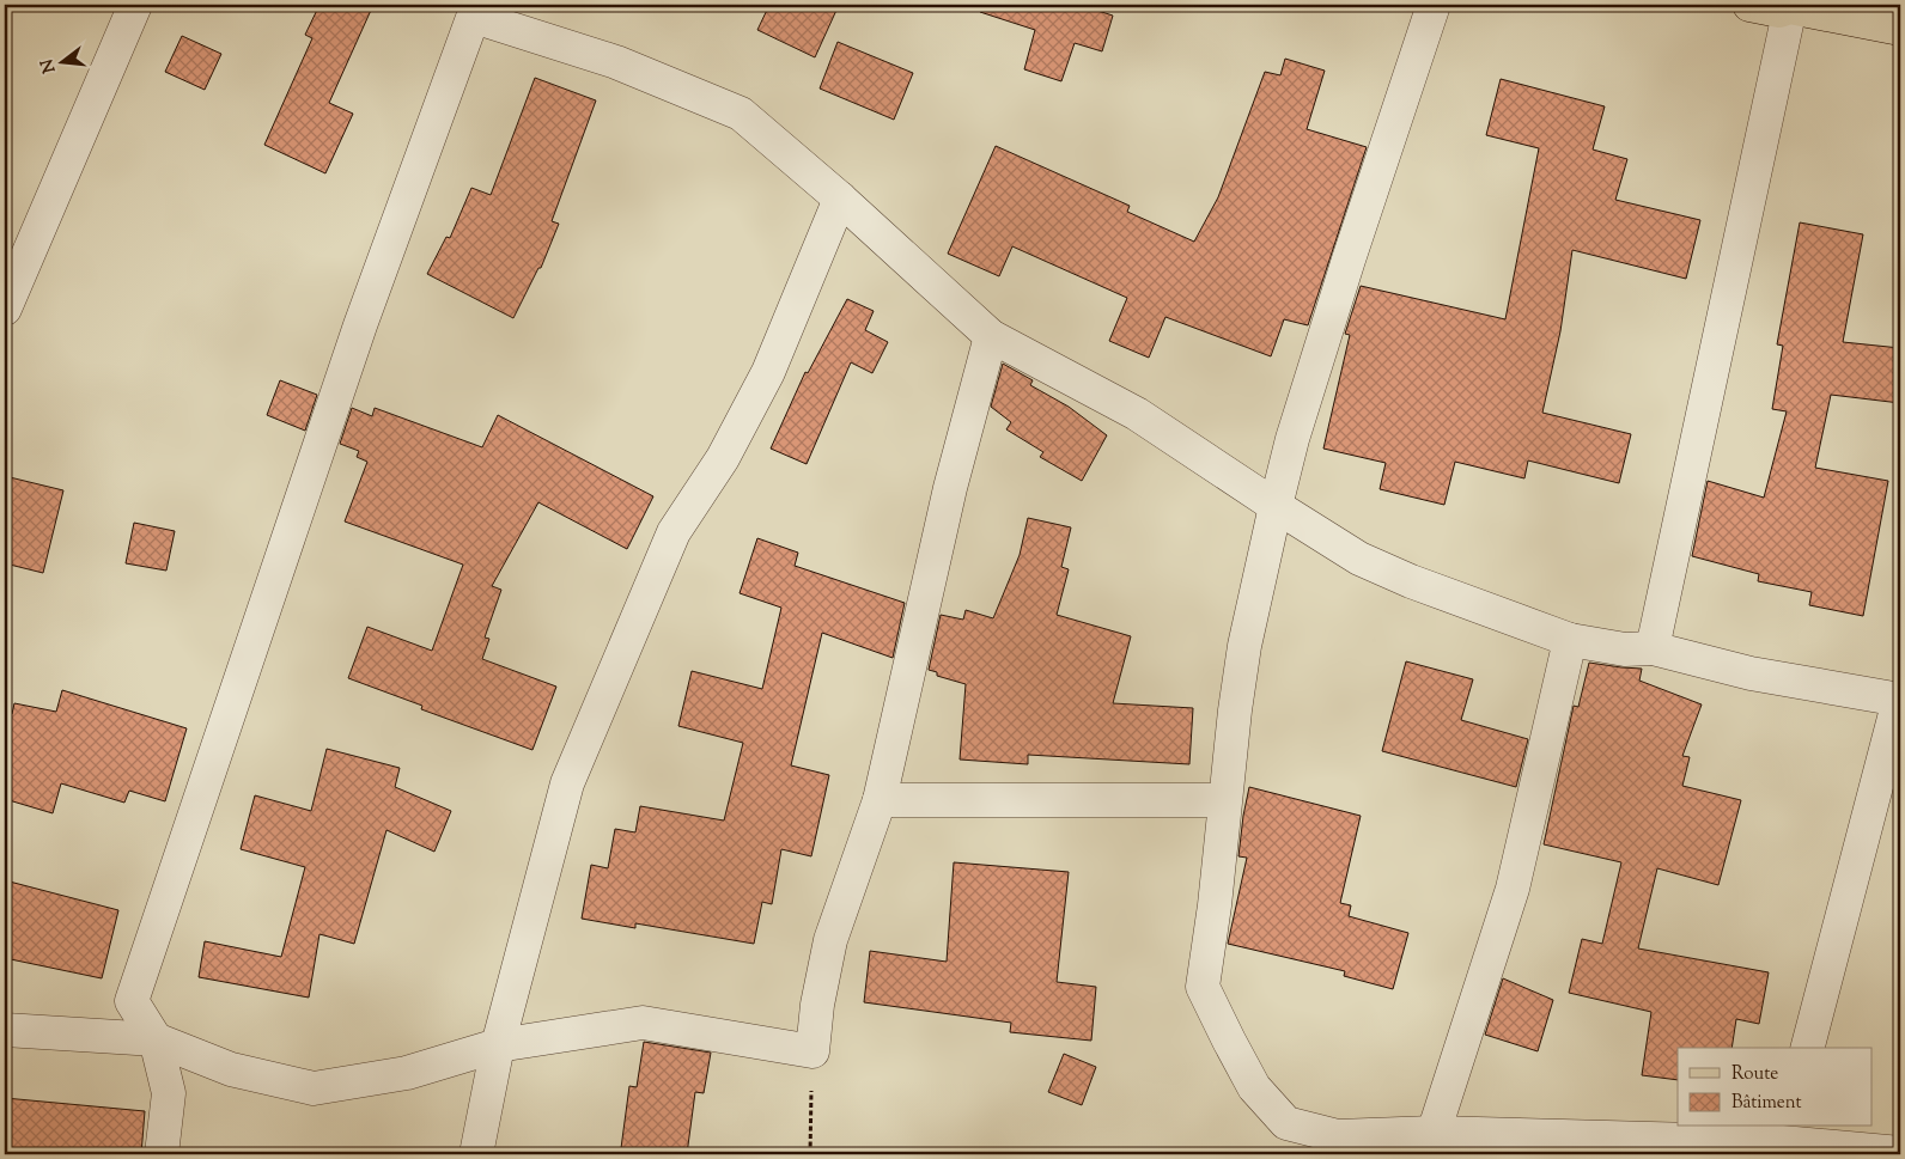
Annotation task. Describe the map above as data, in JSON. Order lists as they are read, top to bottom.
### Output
{
  "legend": ["Route", "Bâtiment"],
  "north": "left"
}
